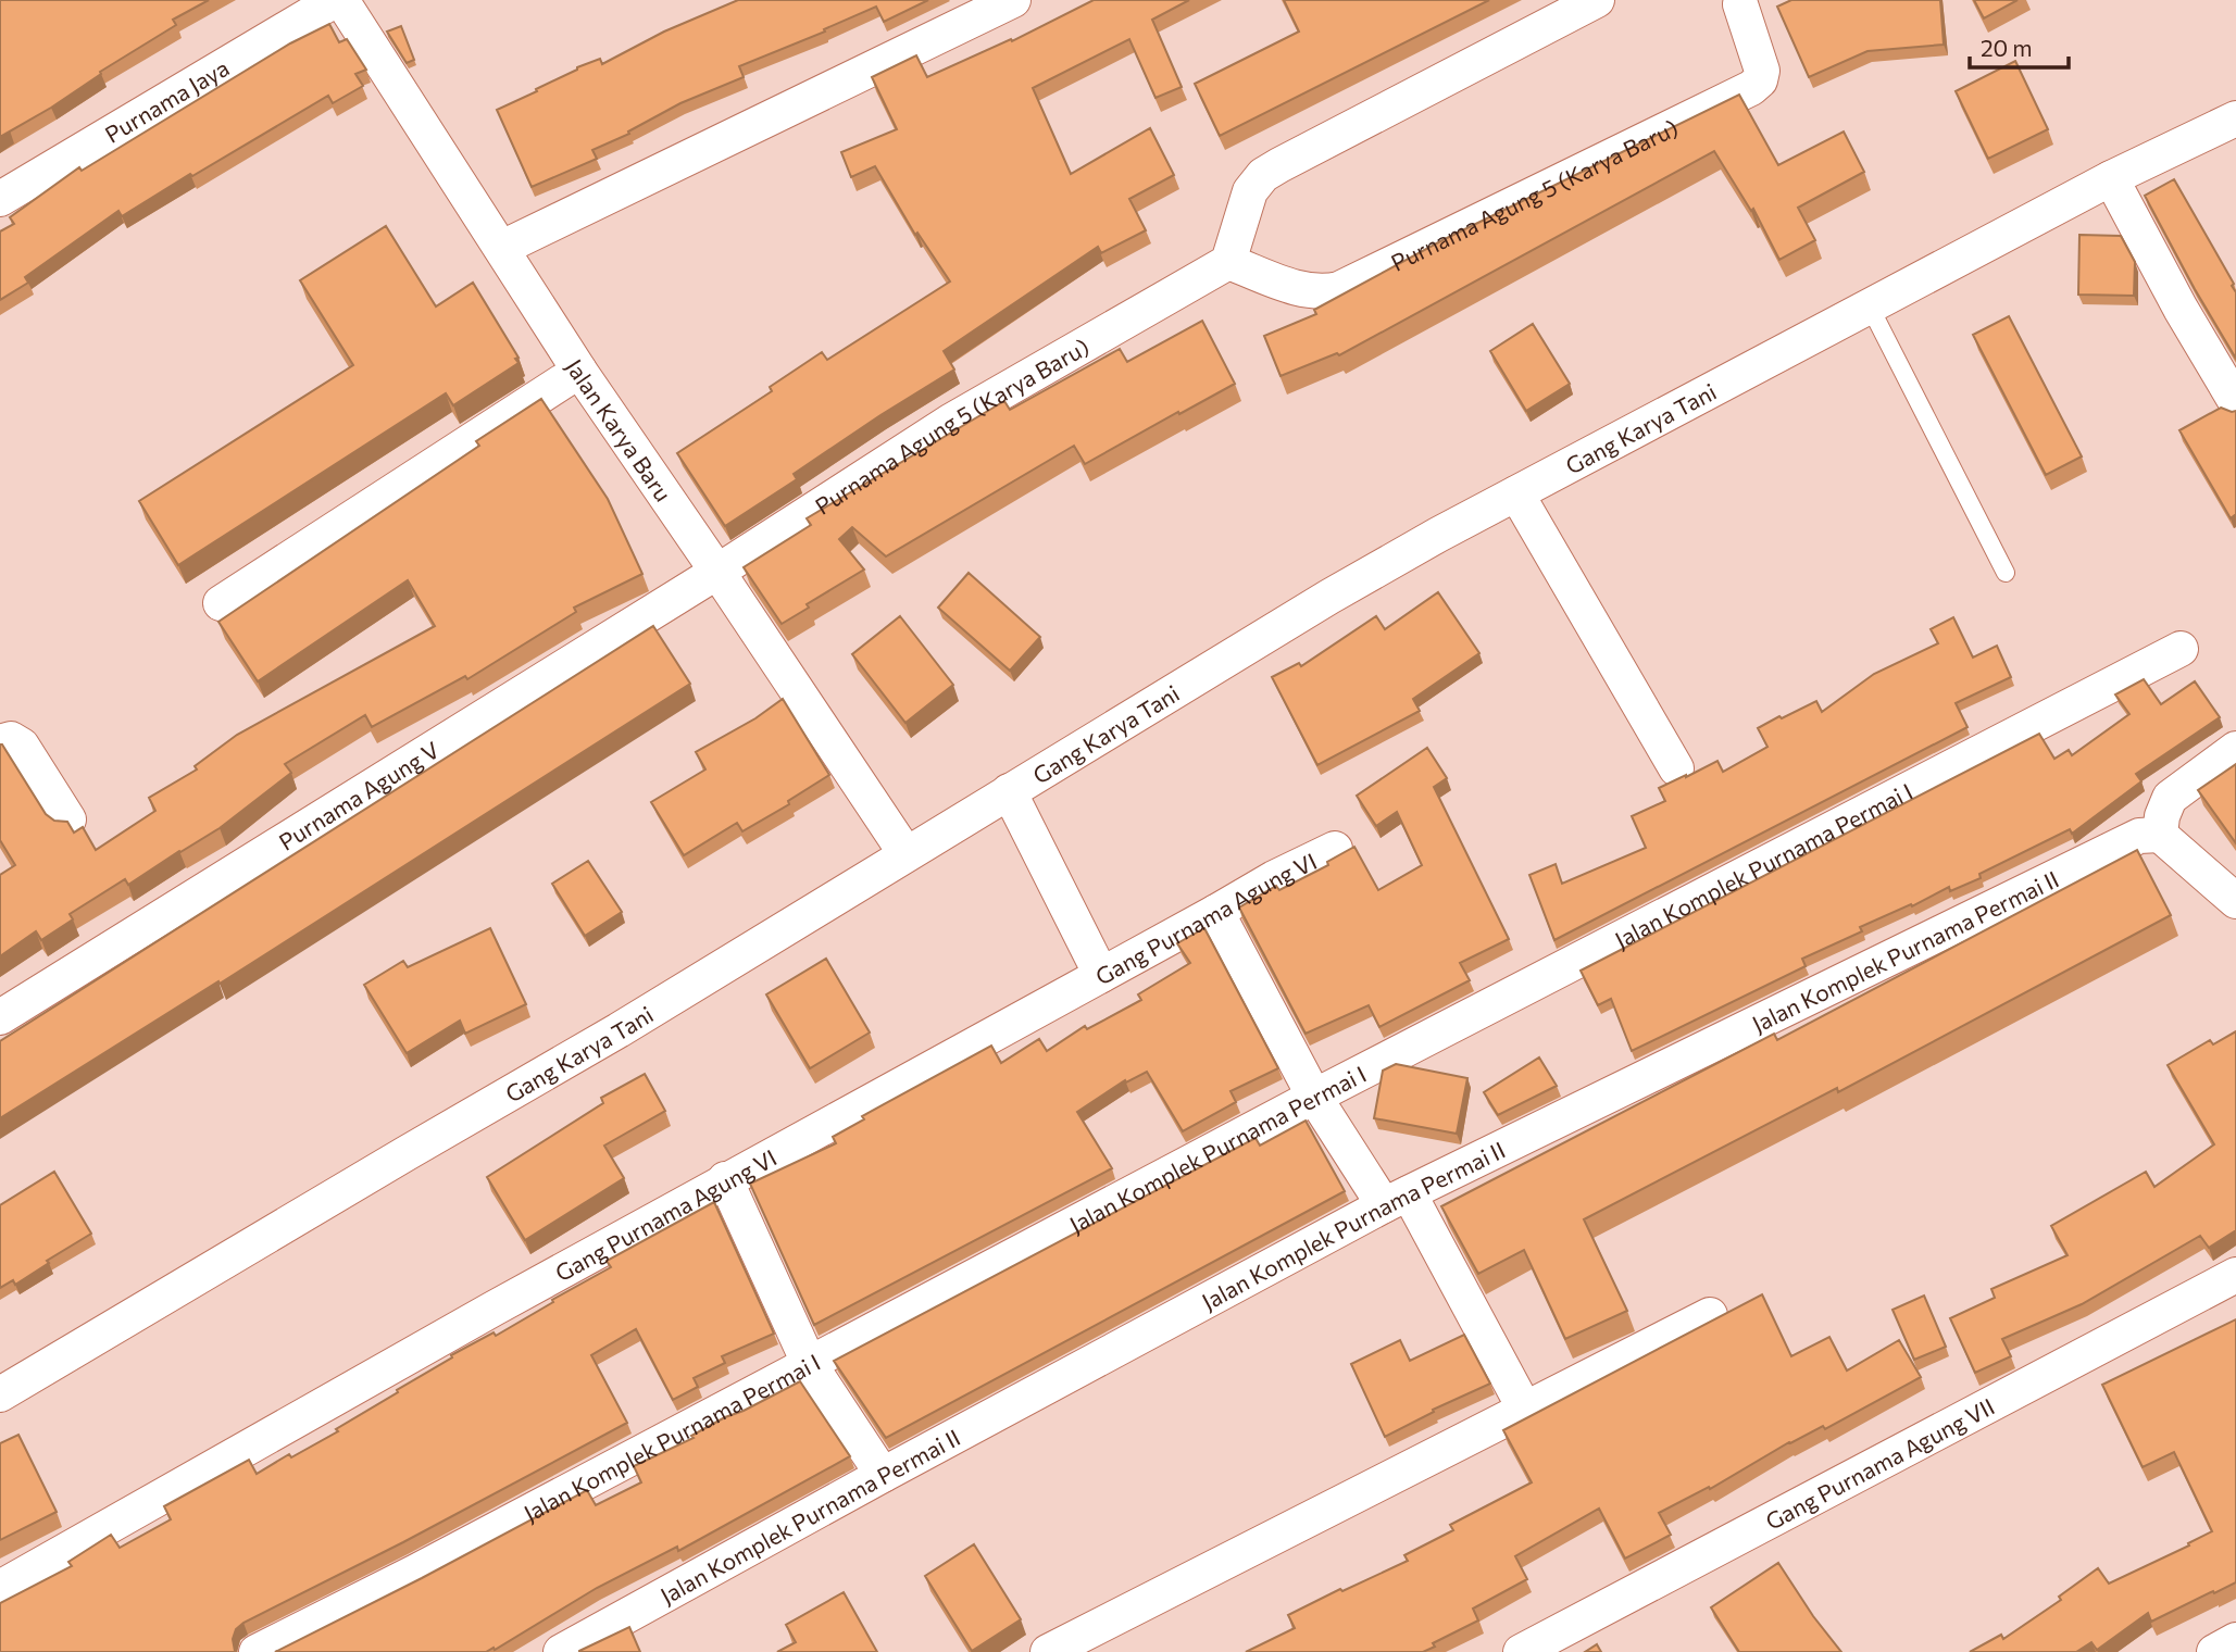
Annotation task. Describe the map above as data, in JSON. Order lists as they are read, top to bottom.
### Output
{
  "streets": {
    "street": [
      "Purnama Jaya",
      "Purnama Agung 5 (Karya Baru)",
      "Gang Karya Tani",
      "Jalan Karya Baru",
      "Purnama Agung V",
      "Jalan Komplek Purnama Permai I",
      "Gang Purnama Agung VI",
      "Jalan Komplek Purnama Permai II",
      "Gang Purnama Agung VII"
    ]
  },
  "crossings": [
    ["Purnama Agung 5 (Karya Baru)", "Jalan Karya Baru"],
    ["Purnama Agung 5 (Karya Baru)", "Purnama Agung V"],
    ["Gang Karya Tani", "Jalan Karya Baru"],
    ["Jalan Karya Baru", "Purnama Agung V"]
  ],
  "scale_bar": "20 m"
}
